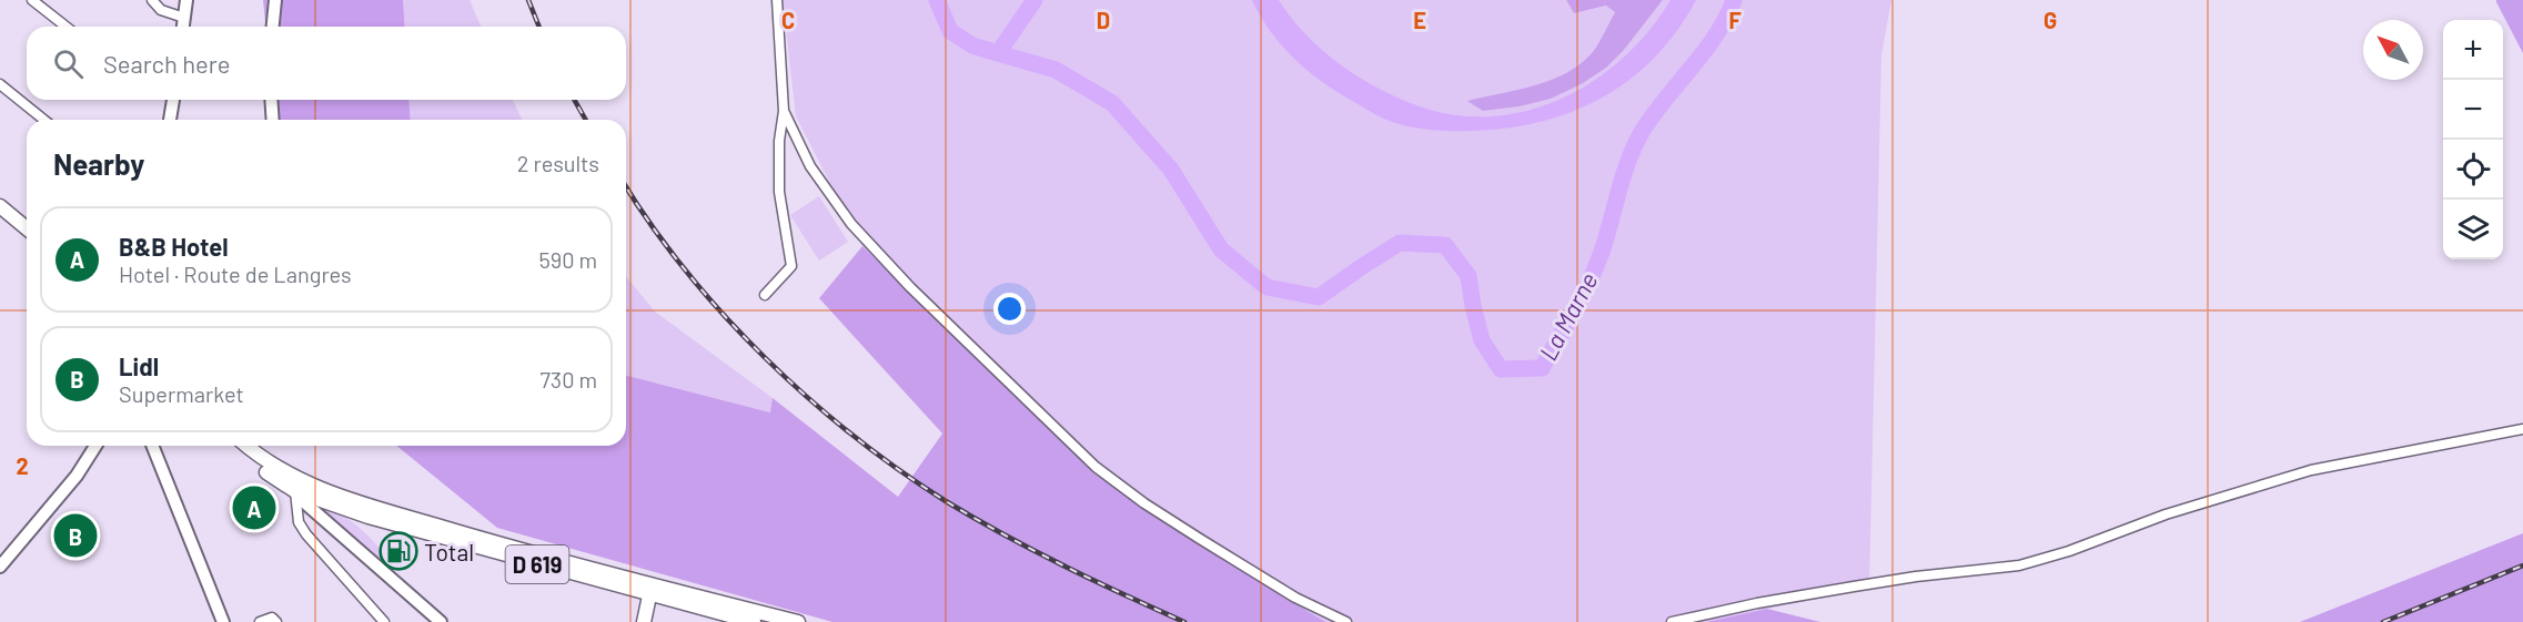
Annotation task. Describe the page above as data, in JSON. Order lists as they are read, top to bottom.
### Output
{
  "streets": {
    "main road": ["D 619"]
  },
  "water": ["La Marne"],
  "places": {
    "fuel station": ["Total"]
  },
  "north": "top left",
  "page": {
    "map_buttons": ["+", "−"],
    "search": "Search here",
    "heading": ["Nearby", "2 results"],
    "list": [
      {
        "mark": "A",
        "name": "B&B Hotel",
        "note": "Hotel · Route de Langres",
        "value": "590 m"
      },
      {
        "mark": "B",
        "name": "Lidl",
        "note": "Supermarket",
        "value": "730 m"
      }
    ],
    "pins": ["A", "B"]
  },
  "grid": {
    "columns": [
      "C",
      "D",
      "E",
      "F",
      "G"
    ],
    "rows": ["2"]
  }
}
